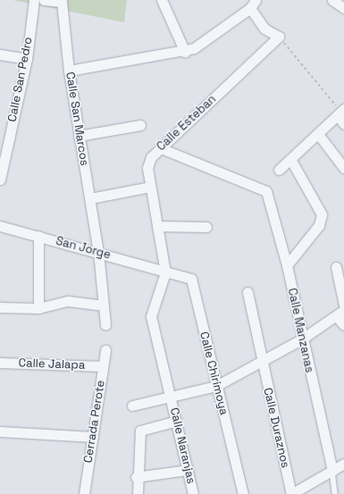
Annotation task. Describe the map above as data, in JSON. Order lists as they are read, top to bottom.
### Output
{
  "streets": {
    "street": [
      "Calle San Pedro",
      "Calle San Marcos",
      "Calle Esteban",
      "San Jorge",
      "Calle Manzanas",
      "Calle Jalapa",
      "Calle Chirimoya",
      "Cerrada Perote",
      "Calle Duraznos",
      "Calle Naranjas"
    ]
  },
  "crossings": [
    ["Calle San Marcos", "San Jorge"],
    ["Calle Esteban", "San Jorge"],
    ["Calle Esteban", "Calle Manzanas"],
    ["Calle Esteban", "Calle Chirimoya"],
    ["Calle Esteban", "Calle Naranjas"],
    ["San Jorge", "Calle Chirimoya"],
    ["San Jorge", "Calle Naranjas"],
    ["Calle Jalapa", "Cerrada Perote"],
    ["Calle Chirimoya", "Calle Naranjas"]
  ]
}
